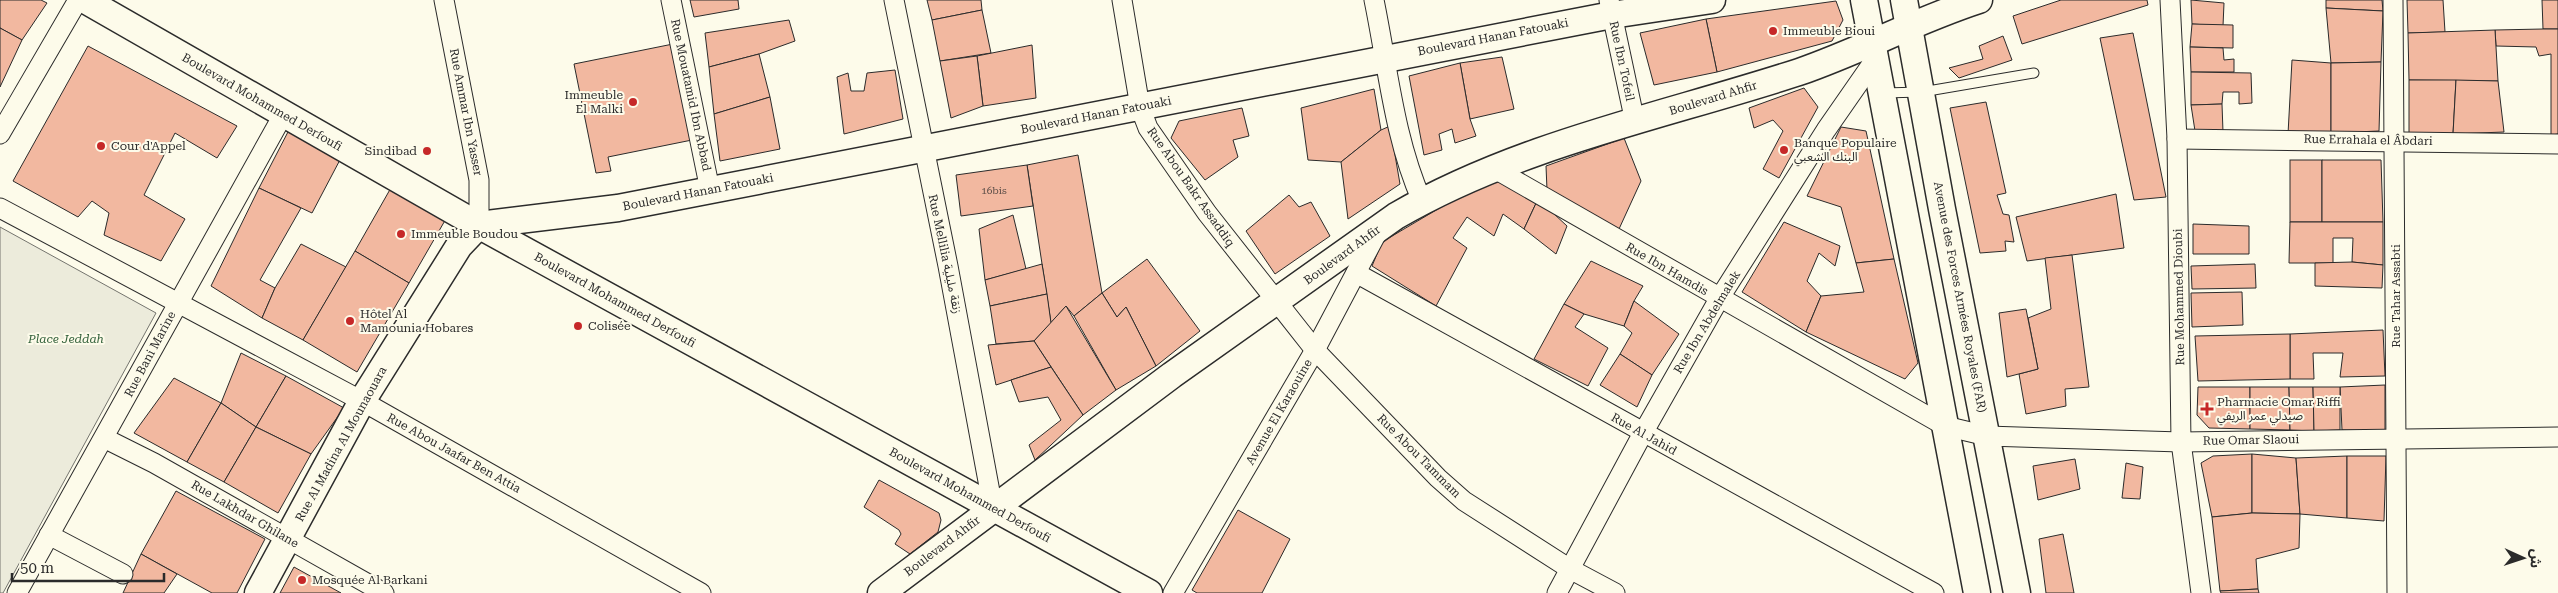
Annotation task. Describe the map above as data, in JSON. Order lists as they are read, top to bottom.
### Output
{
  "streets": {
    "street": [
      "Boulevard Hanan Fatouaki",
      "Rue Ibn Tofeil",
      "Rue Mouatamid Ibn Abbad",
      "Boulevard Ahfir",
      "Boulevard Mohammed Derfoufi",
      "Rue Ammar Ibn Yasser",
      "Rue Errahala el Âbdari",
      "Rue Abou Bakr Assaddiq",
      "Rue Mellilia زنقة مليلية",
      "Rue Ibn Hamdis",
      "Rue Tahar Assabti",
      "Avenue des Forces Armées Royales (FAR)",
      "Rue Mohammed Dioubi",
      "Rue Ibn Abdelmalek",
      "Rue Bani Marine",
      "Avenue El Karaouine",
      "Rue Al Jahid",
      "Rue Omar Slaoui",
      "Rue Al Madina Al Mounaouara",
      "Rue Abou Jaafar Ben Attia",
      "Rue Abou Tammam",
      "Rue Lakhdar Ghilane"
    ]
  },
  "crossings": [
    ["Boulevard Hanan Fatouaki", "Rue Ibn Tofeil"],
    ["Boulevard Hanan Fatouaki", "Rue Mouatamid Ibn Abbad"],
    ["Boulevard Hanan Fatouaki", "Boulevard Mohammed Derfoufi"],
    ["Boulevard Hanan Fatouaki", "Rue Ammar Ibn Yasser"],
    ["Boulevard Hanan Fatouaki", "Rue Abou Bakr Assaddiq"],
    ["Boulevard Hanan Fatouaki", "Rue Mellilia زنقة مليلية"],
    ["Boulevard Hanan Fatouaki", "Rue Al Madina Al Mounaouara"],
    ["Rue Ibn Tofeil", "Boulevard Ahfir"],
    ["Boulevard Ahfir", "Boulevard Mohammed Derfoufi"],
    ["Boulevard Ahfir", "Rue Abou Bakr Assaddiq"],
    ["Boulevard Ahfir", "Rue Mellilia زنقة مليلية"],
    ["Boulevard Ahfir", "Rue Ibn Hamdis"],
    ["Boulevard Ahfir", "Avenue des Forces Armées Royales (FAR)"],
    ["Boulevard Ahfir", "Rue Ibn Abdelmalek"],
    ["Boulevard Ahfir", "Avenue El Karaouine"],
    ["Boulevard Ahfir", "Rue Abou Tammam"],
    ["Boulevard Mohammed Derfoufi", "Rue Ammar Ibn Yasser"],
    ["Boulevard Mohammed Derfoufi", "Rue Mellilia زنقة مليلية"],
    ["Boulevard Mohammed Derfoufi", "Rue Bani Marine"],
    ["Boulevard Mohammed Derfoufi", "Rue Al Madina Al Mounaouara"],
    ["Rue Ammar Ibn Yasser", "Rue Al Madina Al Mounaouara"],
    ["Rue Errahala el Âbdari", "Rue Tahar Assabti"],
    ["Rue Errahala el Âbdari", "Rue Mohammed Dioubi"],
    ["Rue Abou Bakr Assaddiq", "Rue Abou Tammam"],
    ["Rue Ibn Hamdis", "Rue Ibn Abdelmalek"],
    ["Rue Ibn Hamdis", "Rue Omar Slaoui"],
    ["Rue Tahar Assabti", "Rue Omar Slaoui"],
    ["Avenue des Forces Armées Royales (FAR)", "Rue Omar Slaoui"],
    ["Rue Mohammed Dioubi", "Rue Omar Slaoui"],
    ["Rue Ibn Abdelmalek", "Rue Al Jahid"],
    ["Rue Ibn Abdelmalek", "Rue Abou Tammam"],
    ["Rue Bani Marine", "Rue Abou Jaafar Ben Attia"],
    ["Rue Bani Marine", "Rue Lakhdar Ghilane"],
    ["Avenue El Karaouine", "Rue Al Jahid"],
    ["Avenue El Karaouine", "Rue Abou Tammam"],
    ["Rue Al Madina Al Mounaouara", "Rue Abou Jaafar Ben Attia"],
    ["Rue Al Madina Al Mounaouara", "Rue Lakhdar Ghilane"]
  ],
  "parks": ["Place Jeddah"],
  "places": {
    "other": [
      "Immeuble Bioui",
      "Immeuble El Malki",
      "Cour d'Appel",
      "Banque Populaire البنك الشعبي",
      "Sindibad",
      "Immeuble Boudou",
      "Hôtel Al Mamounia Hobares",
      "Colisée",
      "Mosquée Al Barkani"
    ],
    "health": ["Pharmacie Omar Riffi صيدلي عمر الريفي"]
  },
  "house_numbers": ["16bis"],
  "scale_bar": "50 m",
  "north": "right"
}
